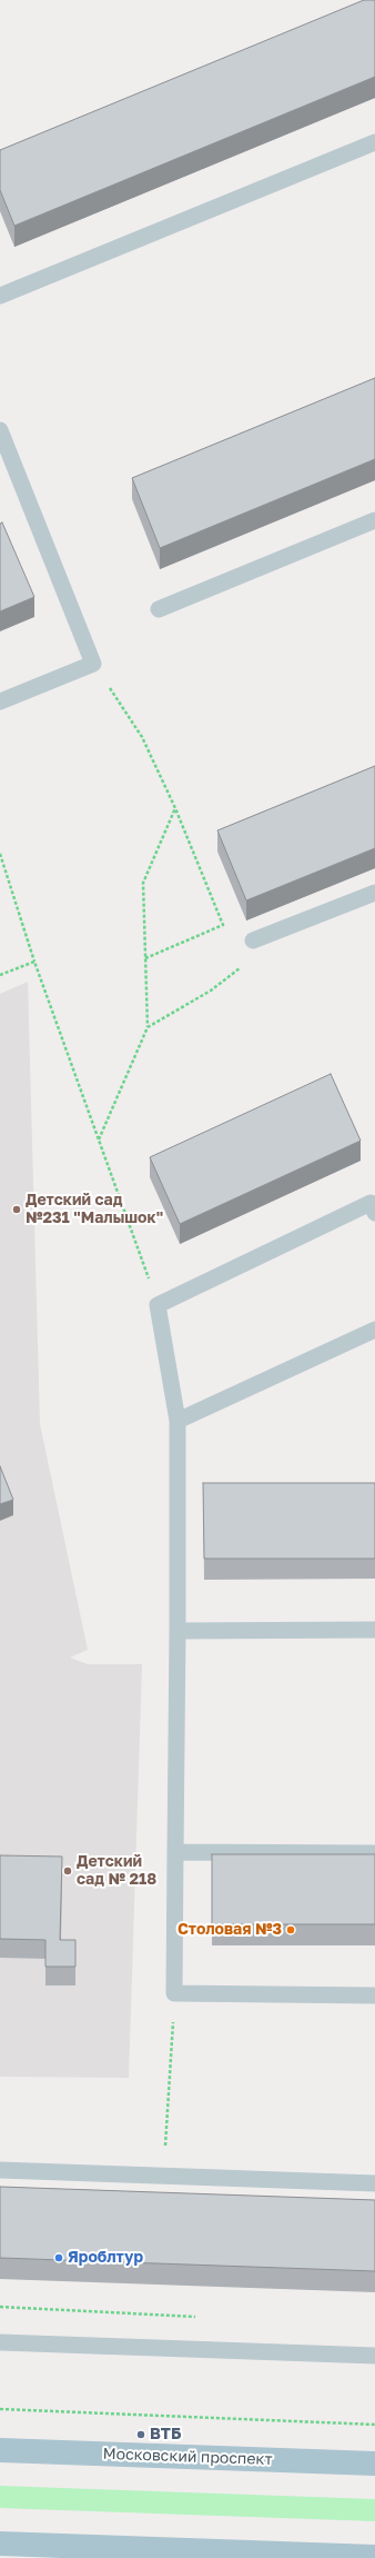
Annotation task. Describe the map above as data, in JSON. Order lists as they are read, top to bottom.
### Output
{
  "streets": {
    "main road": ["Московский проспект"]
  },
  "places": [
    "Детский сад №231 \"Малышок\"",
    "Детский сад № 218",
    "Столовая №3",
    "Яроблтур",
    "ВТБ"
  ]
}
